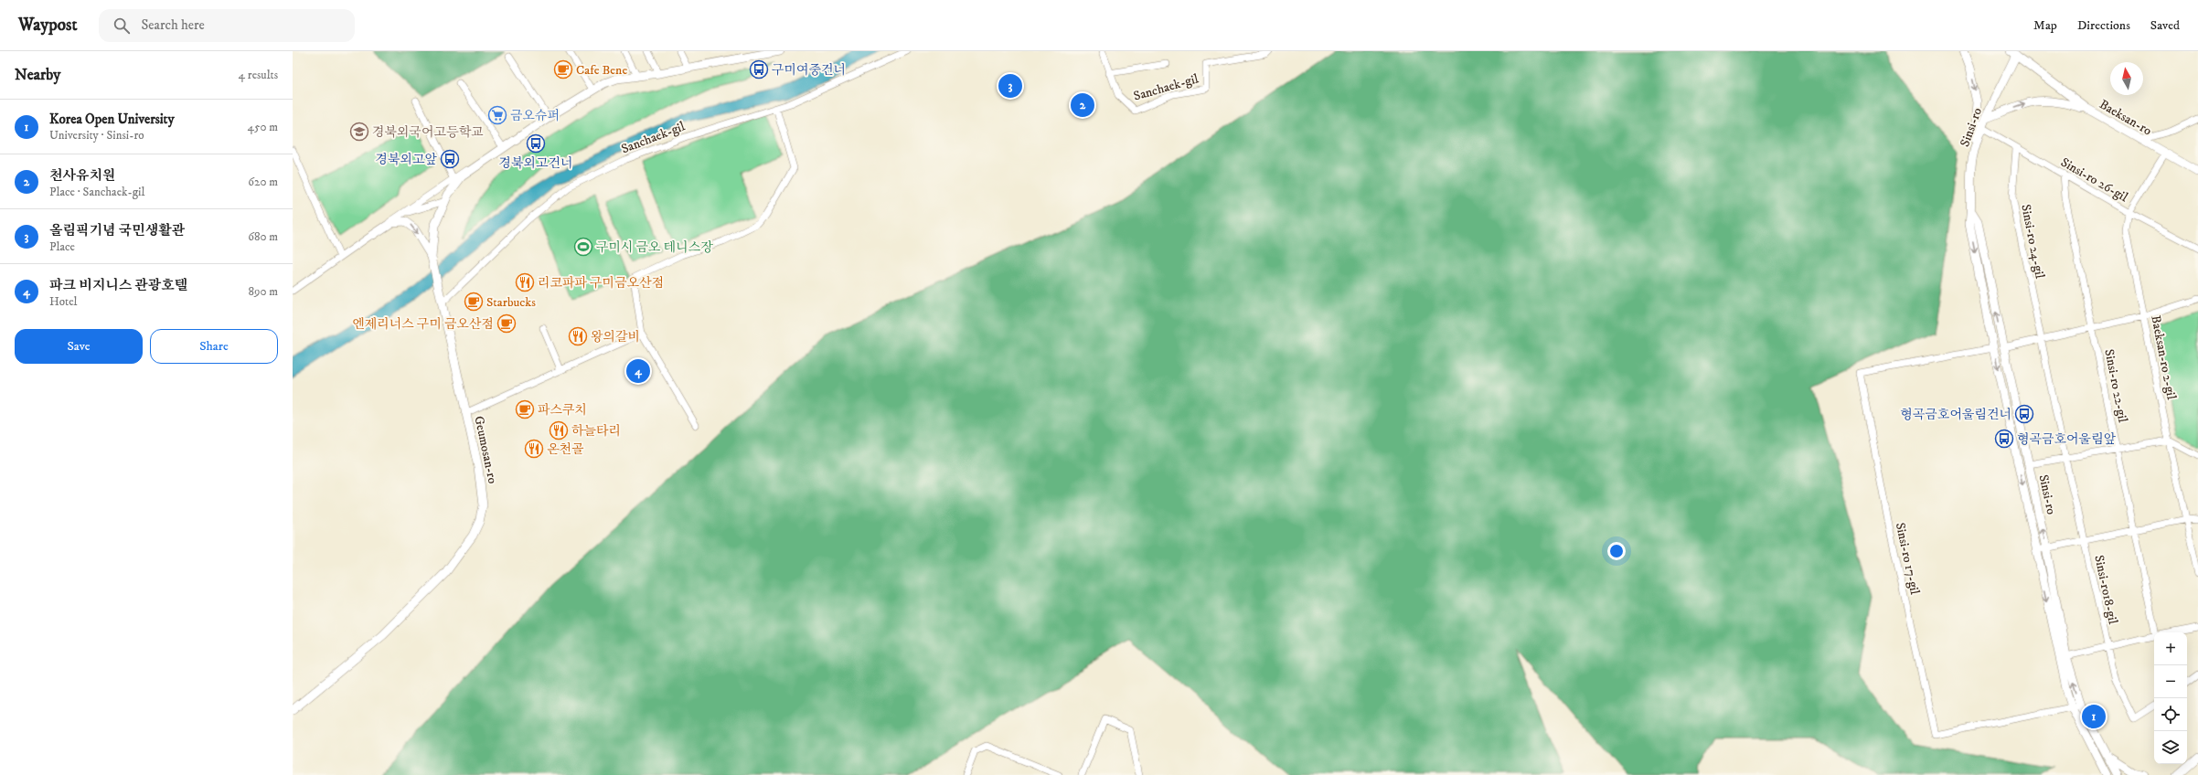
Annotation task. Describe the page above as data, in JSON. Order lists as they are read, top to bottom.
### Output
{
  "streets": {
    "street": [
      "Sanchaek-gil",
      "Baeksan-ro",
      "Sinsi-ro",
      "Sinsi-ro 26-gil",
      "Sinsi-ro 24-gil",
      "Baeksan-ro 2-gil",
      "Sinsi-ro 22-gil",
      "Geumosan-ro",
      "Sinsi-ro 17-gil",
      "Sinsi-ro18-gil"
    ]
  },
  "crossings": [
    ["Sanchaek-gil", "Geumosan-ro"],
    ["Baeksan-ro", "Sinsi-ro"],
    ["Baeksan-ro", "Baeksan-ro 2-gil"],
    ["Sinsi-ro", "Sinsi-ro 26-gil"],
    ["Sinsi-ro", "Sinsi-ro 17-gil"],
    ["Sinsi-ro 26-gil", "Sinsi-ro 24-gil"],
    ["Sinsi-ro 26-gil", "Baeksan-ro 2-gil"]
  ],
  "places": {
    "cafe": [
      "Cafe Bene",
      "Starbucks",
      "엔제리너스 구미 금오산점",
      "파스쿠치"
    ],
    "bus stop": [
      "구미여중건너",
      "경북외고건너",
      "경북외고앞",
      "형곡금호어울림건너",
      "형곡금호어울림앞"
    ],
    "supermarket": ["금오슈퍼"],
    "school or university": ["경북외국어고등학교"],
    "sports": ["구미시 금오 테니스장"],
    "restaurant": [
      "리코파파 구미금오산점",
      "왕의갈비",
      "하늘타리",
      "온천골"
    ]
  },
  "north": "top",
  "page": {
    "header": "Waypost",
    "search": "Search here",
    "nav": ["Map", "Directions", "Saved"],
    "heading": ["Nearby", "4 results"],
    "pins": [
      "3",
      "2",
      "4",
      "1"
    ],
    "list": [
      {
        "mark": "1",
        "name": "Korea Open University",
        "note": "University · Sinsi-ro",
        "value": "450 m"
      },
      {
        "mark": "2",
        "name": "천사유치원",
        "note": "Place · Sanchaek-gil",
        "value": "620 m"
      },
      {
        "mark": "3",
        "name": "올림픽기념 국민생활관",
        "note": "Place",
        "value": "680 m"
      },
      {
        "mark": "4",
        "name": "파크 비지니스 관광호텔",
        "note": "Hotel",
        "value": "890 m"
      }
    ],
    "buttons": ["Save", "Share"],
    "map_buttons": ["+", "−"]
  }
}
